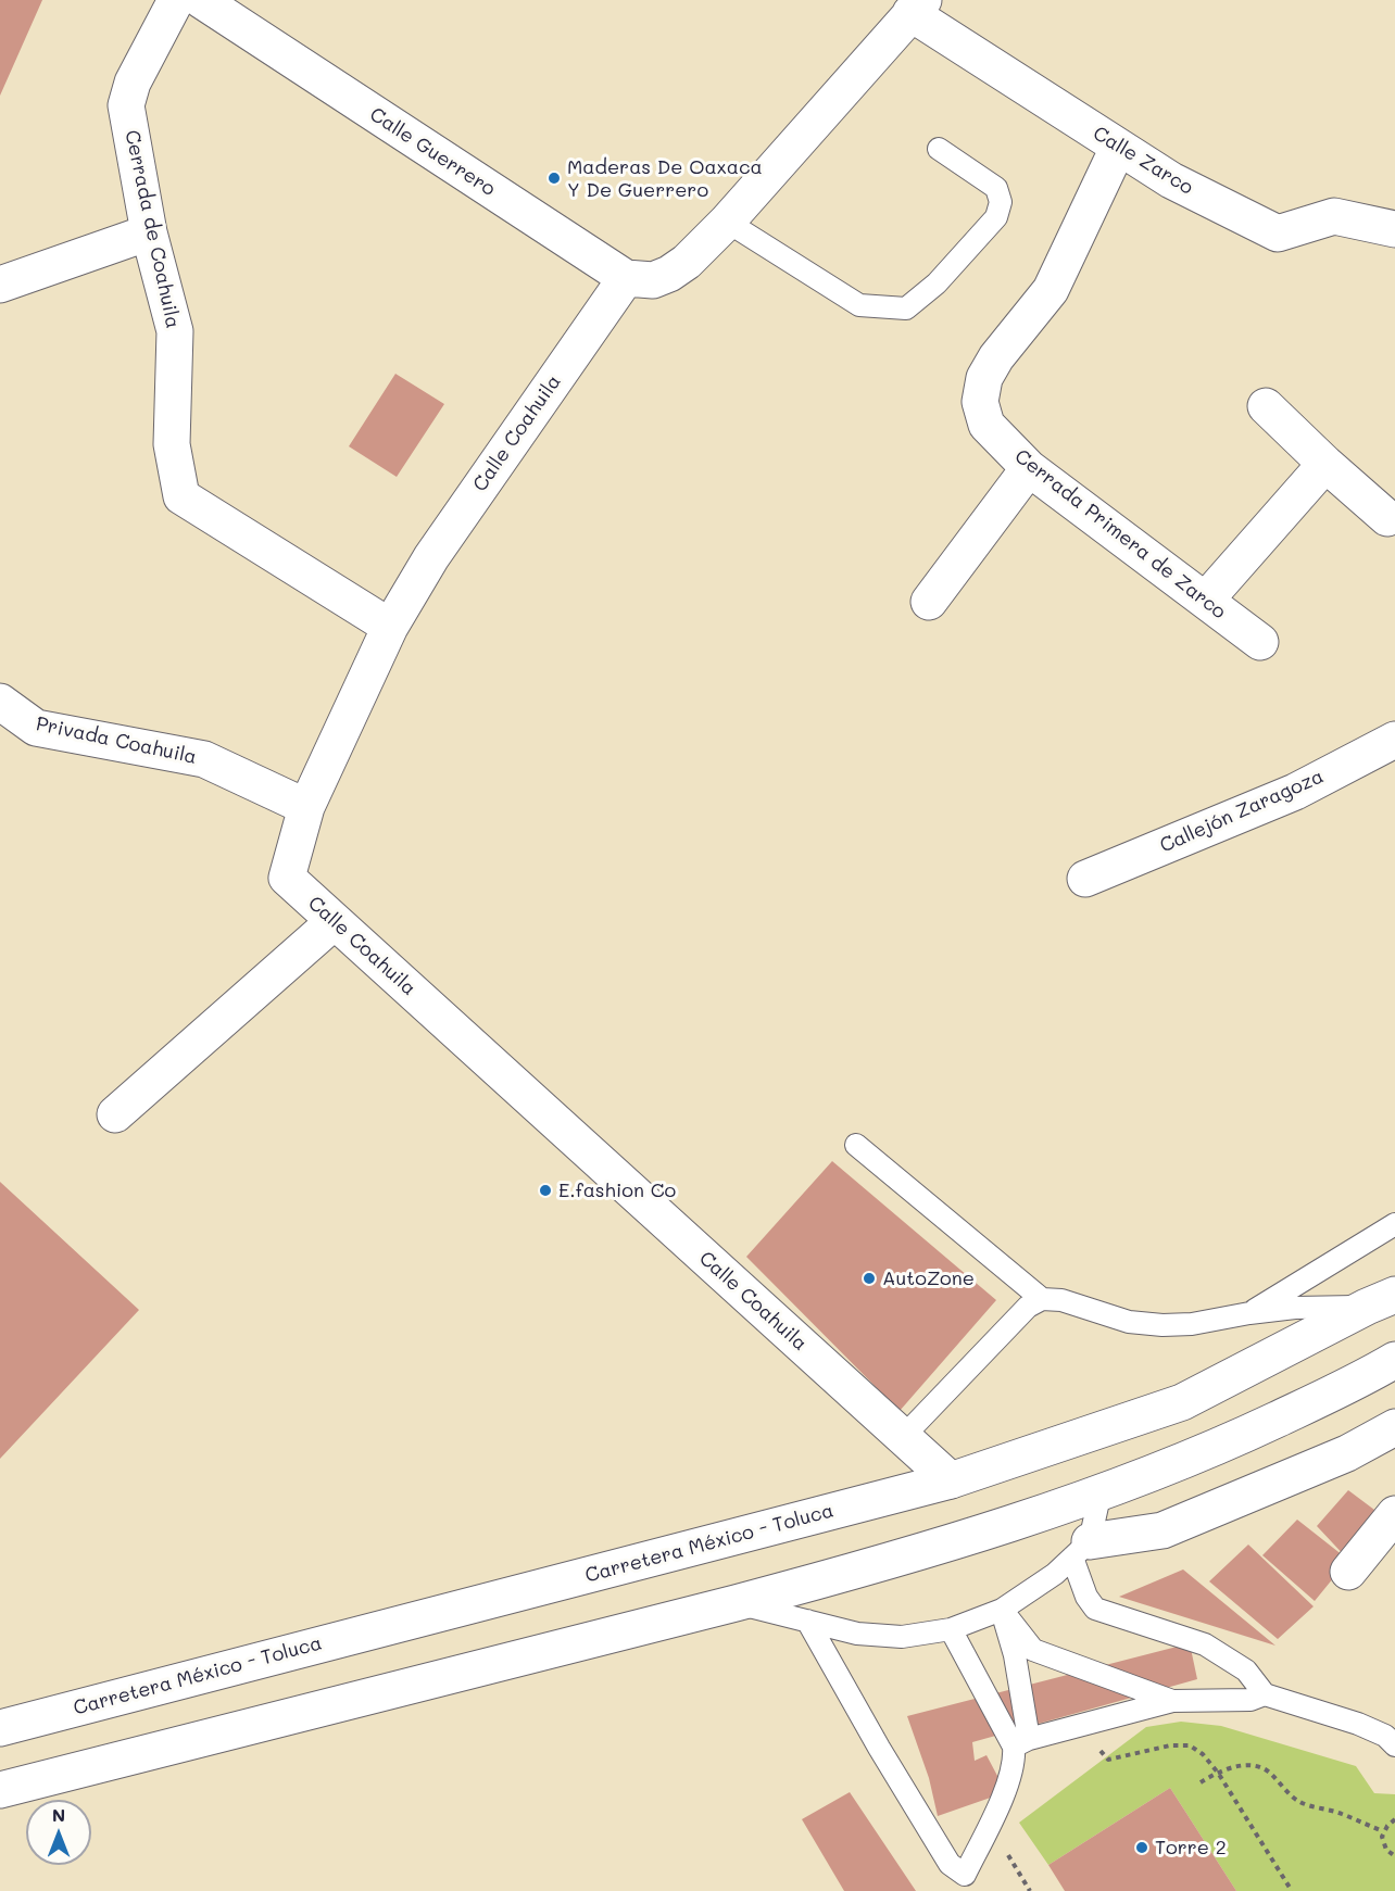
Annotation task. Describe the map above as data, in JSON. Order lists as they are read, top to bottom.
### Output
{
  "streets": {
    "street": [
      "Calle Guerrero",
      "Calle Zarco",
      "Cerrada de Coahuila",
      "Calle Coahuila",
      "Cerrada Primera de Zarco",
      "Privada Coahuila",
      "Callejón Zaragoza",
      "Carretera México - Toluca"
    ]
  },
  "crossings": [
    ["Calle Guerrero", "Calle Coahuila"],
    ["Calle Zarco", "Cerrada Primera de Zarco"],
    ["Cerrada de Coahuila", "Calle Coahuila"],
    ["Calle Coahuila", "Privada Coahuila"],
    ["Calle Coahuila", "Carretera México - Toluca"]
  ],
  "places": [
    "Maderas De Oaxaca Y De Guerrero",
    "E.fashion Co",
    "AutoZone",
    "Torre 2"
  ],
  "north": "top"
}
